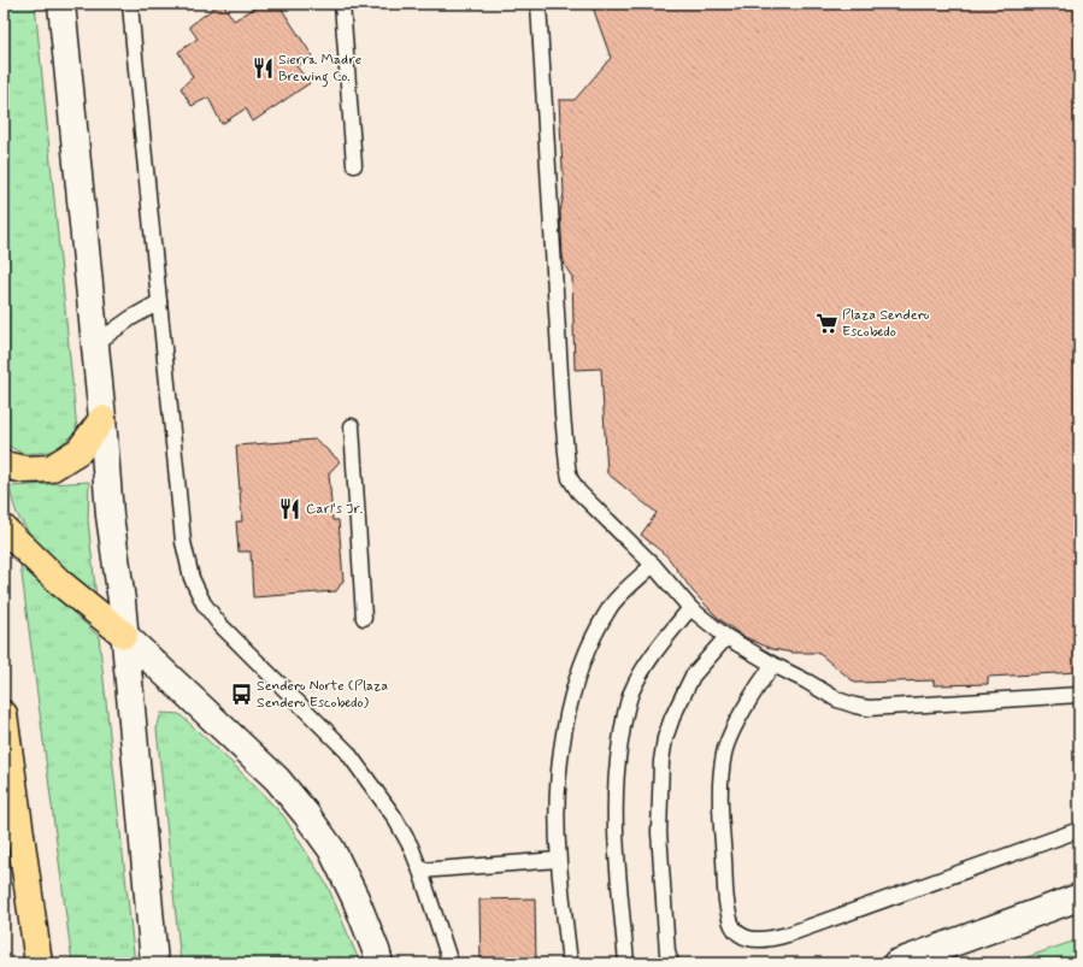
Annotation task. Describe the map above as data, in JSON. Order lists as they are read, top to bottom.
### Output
{
  "places": {
    "restaurant": ["Sierra Madre Brewing Co.", "Carl's Jr."],
    "supermarket": ["Plaza Sendero Escobedo"],
    "bus stop": ["Sendero Norte (Plaza Sendero Escobedo)"]
  }
}
